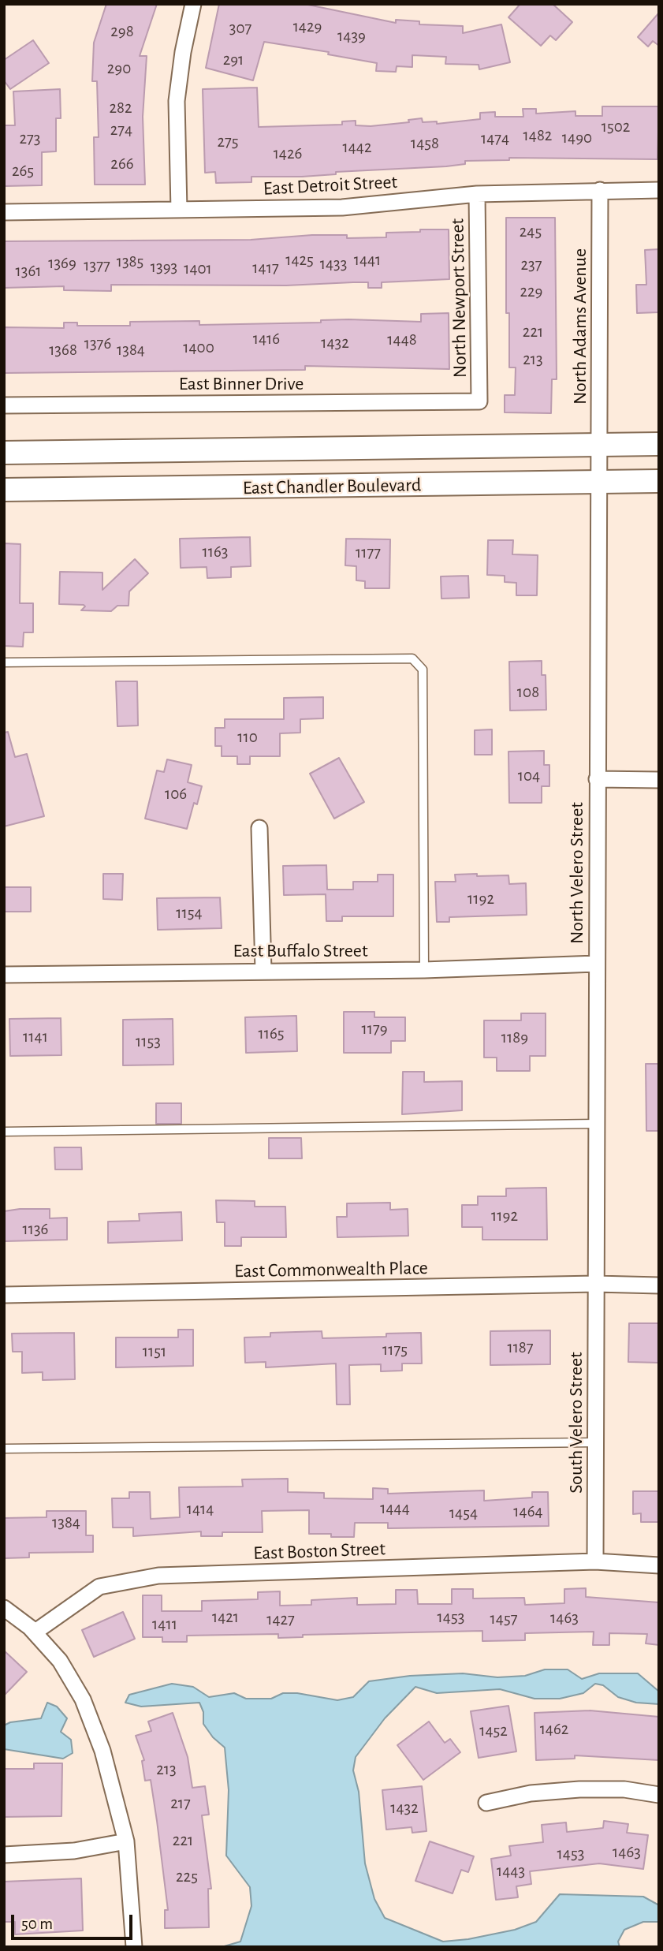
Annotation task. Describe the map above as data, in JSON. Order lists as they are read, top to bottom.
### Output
{
  "streets": {
    "main road": ["East Chandler Boulevard"],
    "street": [
      "East Detroit Street",
      "North Newport Street",
      "North Adams Avenue",
      "East Binner Drive",
      "North Velero Street",
      "East Buffalo Street",
      "East Commonwealth Place",
      "South Velero Street",
      "East Boston Street"
    ]
  },
  "crossings": [
    ["East Detroit Street", "North Newport Street"],
    ["East Detroit Street", "North Adams Avenue"],
    ["North Newport Street", "East Binner Drive"],
    ["North Adams Avenue", "East Chandler Boulevard"],
    ["North Adams Avenue", "North Velero Street"],
    ["East Chandler Boulevard", "North Velero Street"],
    ["North Velero Street", "East Buffalo Street"],
    ["North Velero Street", "East Commonwealth Place"],
    ["North Velero Street", "South Velero Street"],
    ["East Commonwealth Place", "South Velero Street"],
    ["South Velero Street", "East Boston Street"]
  ],
  "house_numbers": [
    "1429",
    "307",
    "298",
    "1439",
    "291",
    "290",
    "282",
    "1502",
    "274",
    "1482",
    "1490",
    "273",
    "1474",
    "275",
    "1458",
    "1442",
    "1426",
    "266",
    "265",
    "245",
    "1425",
    "1441",
    "1385",
    "1369",
    "1433",
    "237",
    "1377",
    "1393",
    "1417",
    "1401",
    "1361",
    "229",
    "221",
    "1416",
    "1448",
    "1432",
    "1376",
    "1400",
    "1368",
    "1384",
    "213",
    "1163",
    "1177",
    "108",
    "110",
    "104",
    "106",
    "1192",
    "1154",
    "1179",
    "1165",
    "1141",
    "1189",
    "1153",
    "1192",
    "1136",
    "1187",
    "1175",
    "1151",
    "1444",
    "1414",
    "1464",
    "1454",
    "1384",
    "1421",
    "1453",
    "1463",
    "1457",
    "1427",
    "1411",
    "1462",
    "1452",
    "213",
    "217",
    "1432",
    "221",
    "1463",
    "1453",
    "1443",
    "225"
  ],
  "scale_bar": "50 m"
}
